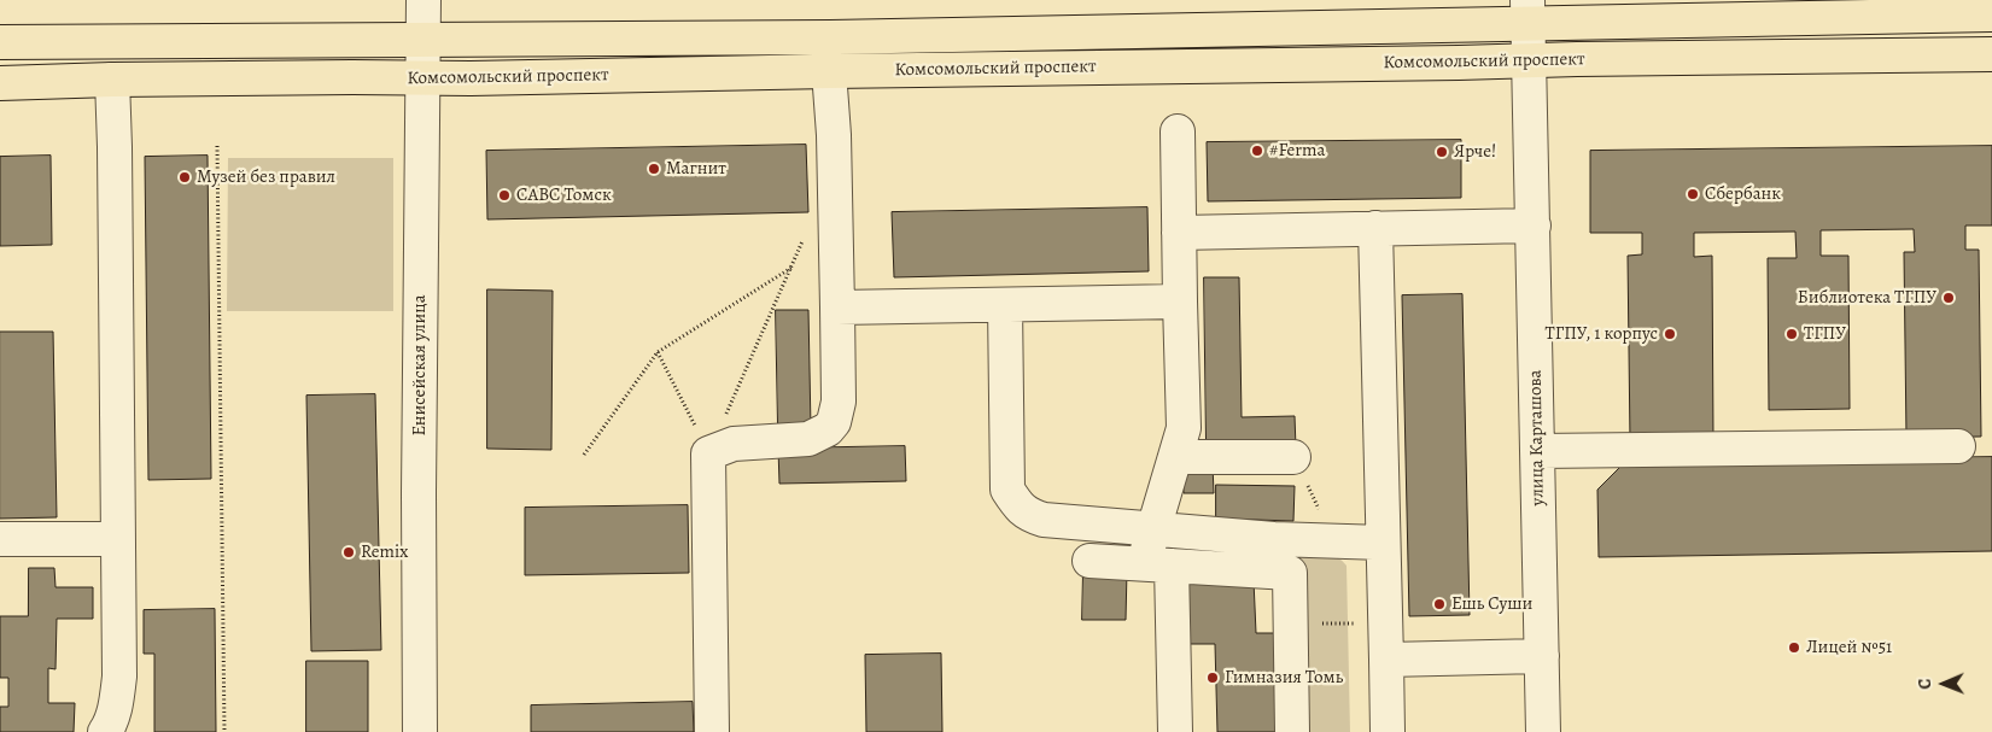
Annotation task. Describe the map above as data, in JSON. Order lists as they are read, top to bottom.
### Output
{
  "streets": {
    "main road": ["Комсомольский проспект"],
    "street": ["Енисейская улица", "улица Карташова"]
  },
  "crossings": [
    ["Комсомольский проспект", "Енисейская улица"],
    ["Комсомольский проспект", "улица Карташова"]
  ],
  "places": [
    "#Ferma",
    "Ярче!",
    "Магнит",
    "Музей без правил",
    "Сбербанк",
    "САВС Томск",
    "Библиотека ТГПУ",
    "ТГПУ, 1 корпус",
    "ТГПУ",
    "Remix",
    "Ешь Суши",
    "Лицей №51",
    "Гимназия Томь"
  ],
  "north": "left"
}
